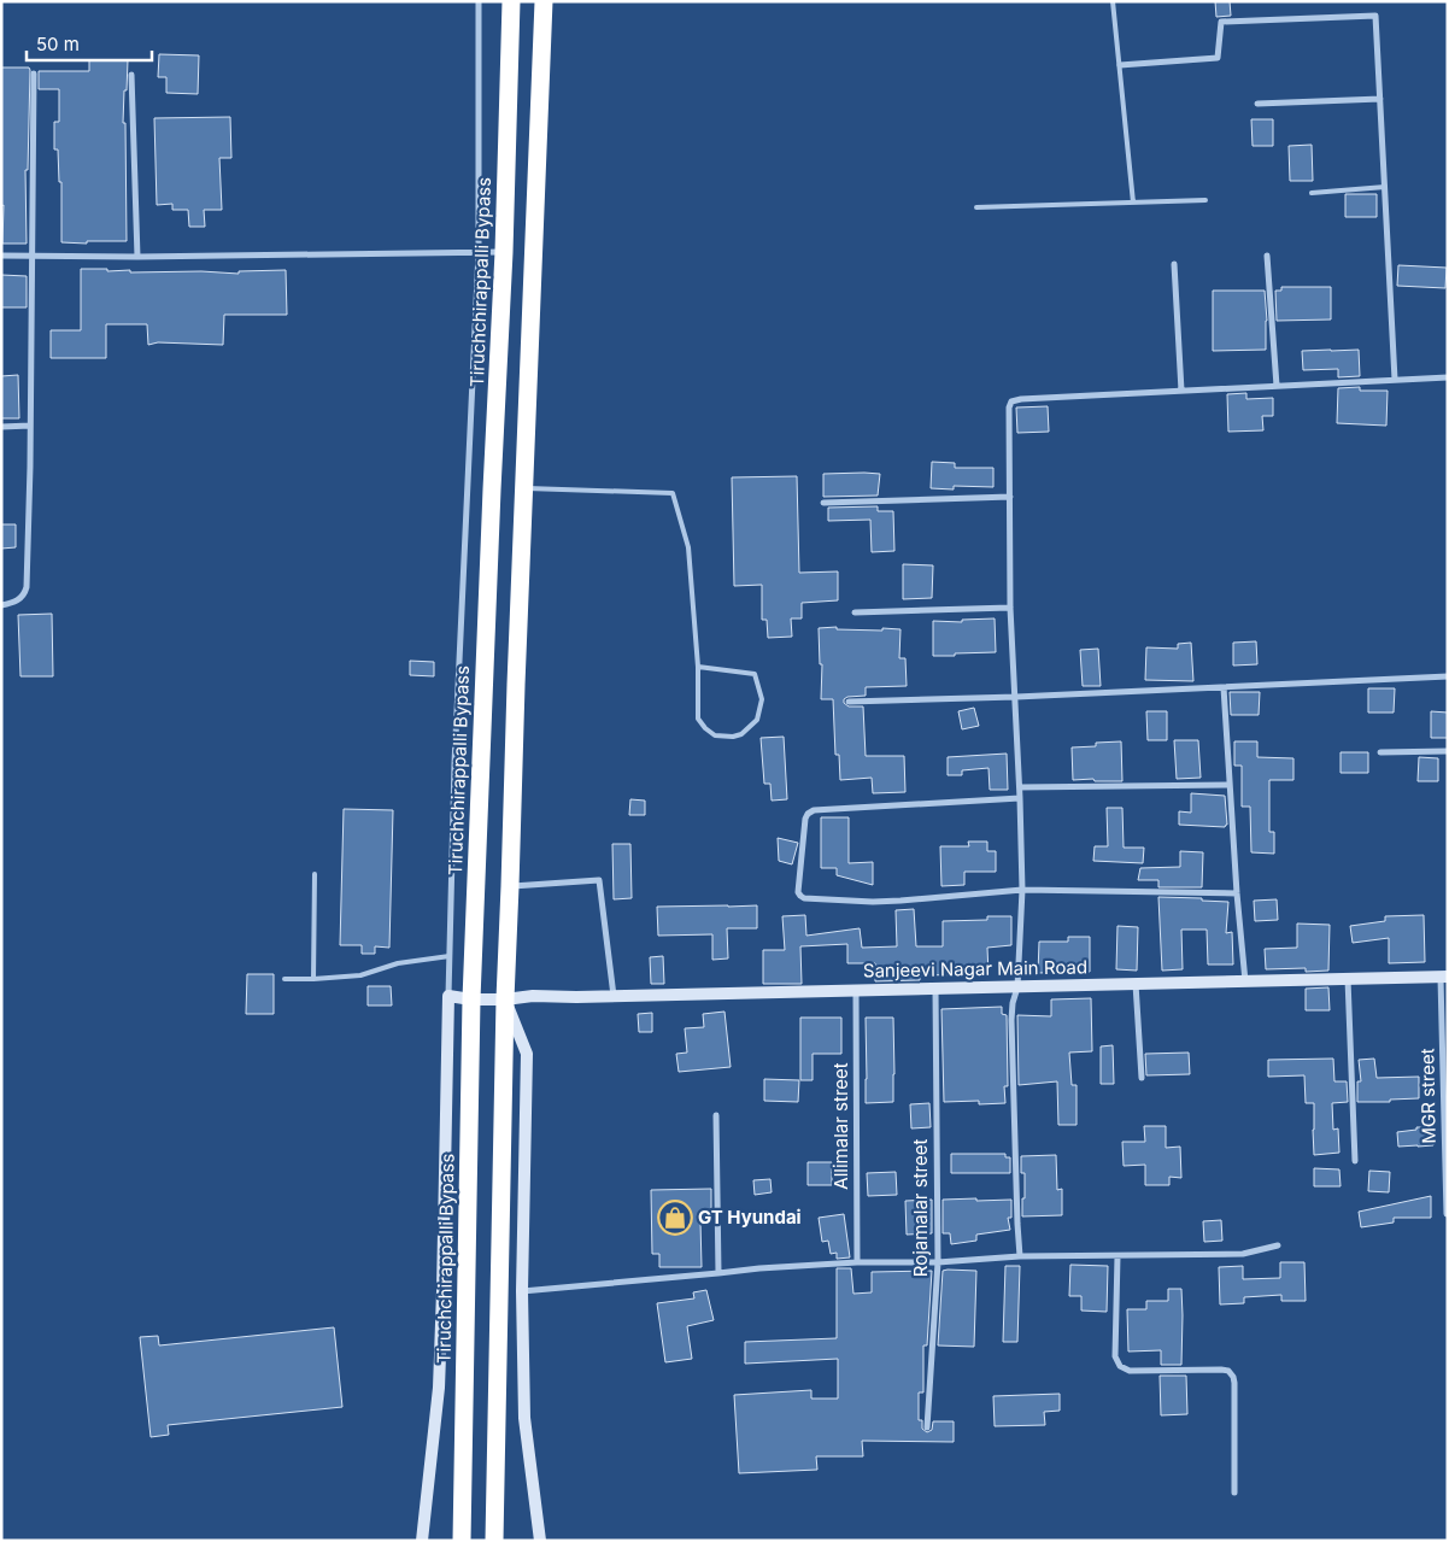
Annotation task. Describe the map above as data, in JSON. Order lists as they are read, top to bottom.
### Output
{
  "streets": {
    "highway": ["Tiruchchirappalli Bypass"],
    "main road": ["Sanjeevi Nagar Main Road"],
    "street": ["MGR street", "Allimalar street", "Rojamalar street"]
  },
  "crossings": [
    ["Tiruchchirappalli Bypass", "Sanjeevi Nagar Main Road"],
    ["Sanjeevi Nagar Main Road", "MGR street"],
    ["Sanjeevi Nagar Main Road", "Allimalar street"],
    ["Sanjeevi Nagar Main Road", "Rojamalar street"]
  ],
  "places": {
    "shop": ["GT Hyundai"]
  },
  "scale_bar": "50 m"
}
